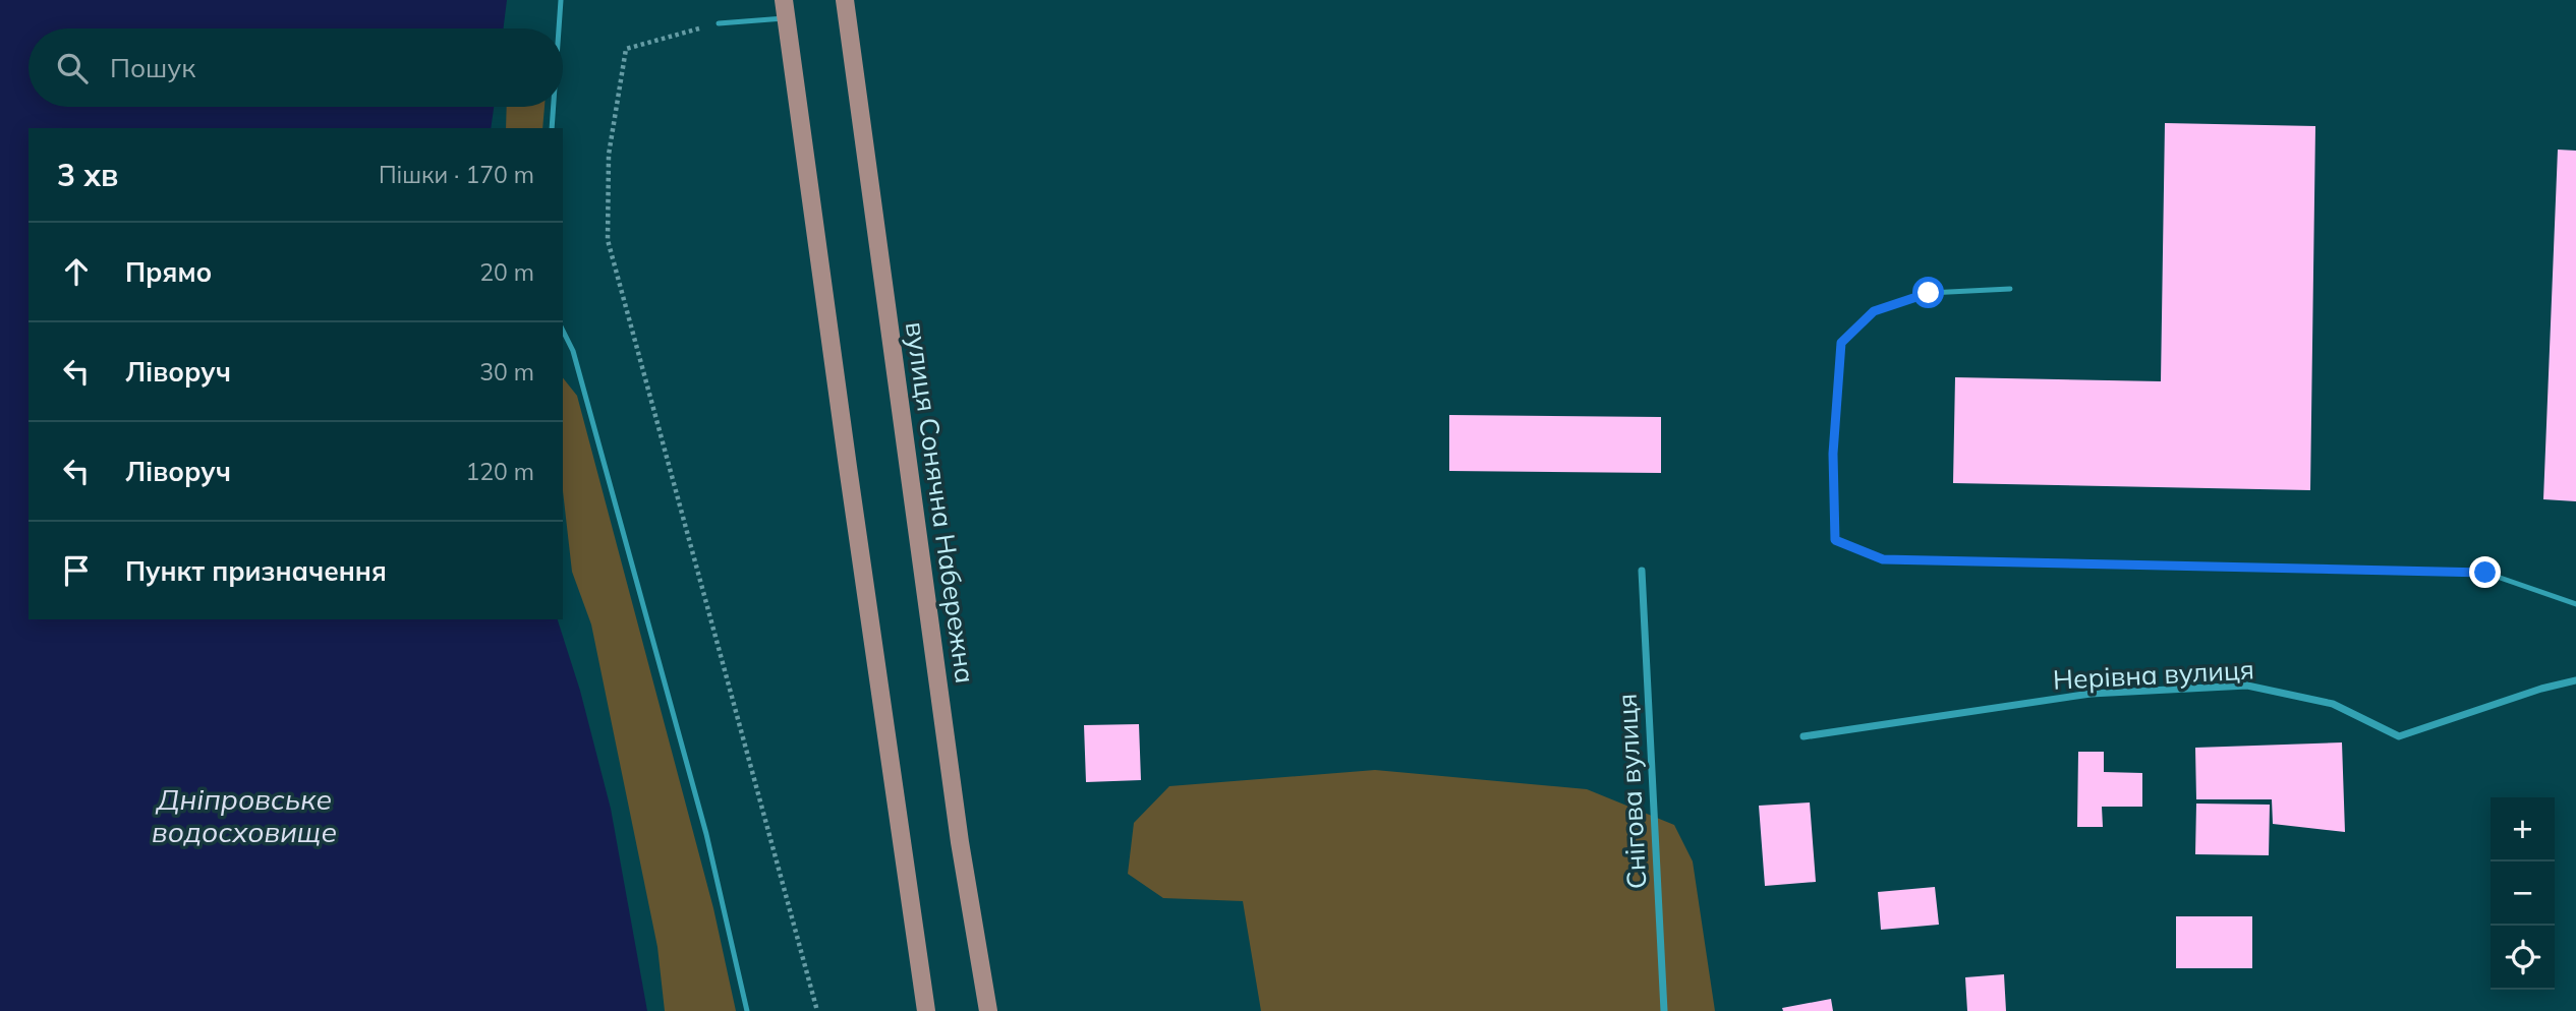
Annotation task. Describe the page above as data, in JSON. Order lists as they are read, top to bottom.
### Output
{
  "streets": {
    "main road": ["вулиця Сонячна Набережна"],
    "street": ["Нерівна вулиця", "Снігова вулиця"]
  },
  "water": ["Дніпровське водосховище"],
  "page": {
    "search": "Пошук",
    "heading": ["3 хв", "Пішки · 170 m"],
    "list": [
      ["Прямо", "20 m"],
      ["Ліворуч", "30 m"],
      ["Ліворуч", "120 m"],
      "Пункт призначення"
    ],
    "map_buttons": ["+", "−"]
  }
}
